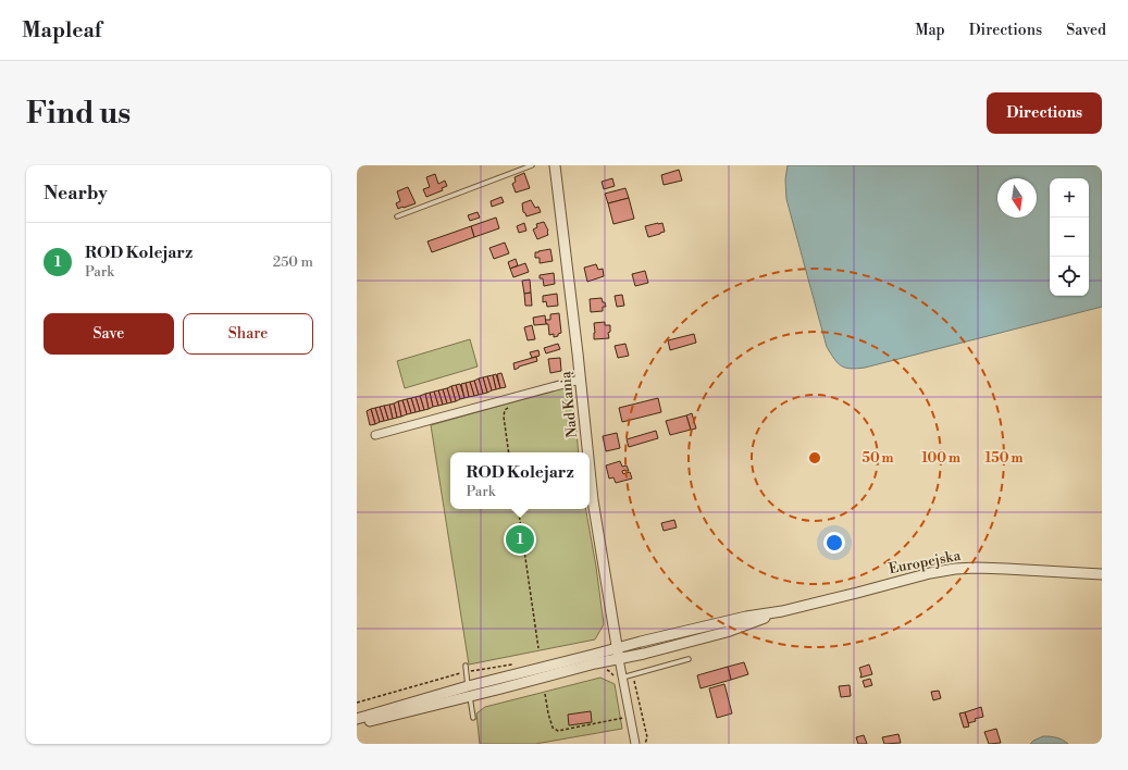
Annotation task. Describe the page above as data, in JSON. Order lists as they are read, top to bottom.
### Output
{
  "streets": {
    "street": ["Nad Kanią", "Europejska"]
  },
  "crossings": [
    ["Nad Kanią", "Europejska"]
  ],
  "north": "bottom",
  "page": {
    "header": "Mapleaf",
    "nav": ["Map", "Directions", "Saved"],
    "buttons": [
      "Directions",
      ["Save", "Share"]
    ],
    "title": "Find us",
    "heading": "Nearby",
    "map_buttons": ["+", "−"],
    "list": [
      {
        "mark": "1",
        "name": "ROD Kolejarz",
        "note": "Park",
        "value": "250 m"
      }
    ],
    "popup": ["ROD Kolejarz", "Park"],
    "pins": "1"
  },
  "rings": ["50 m", "100 m", "150 m"]
}
